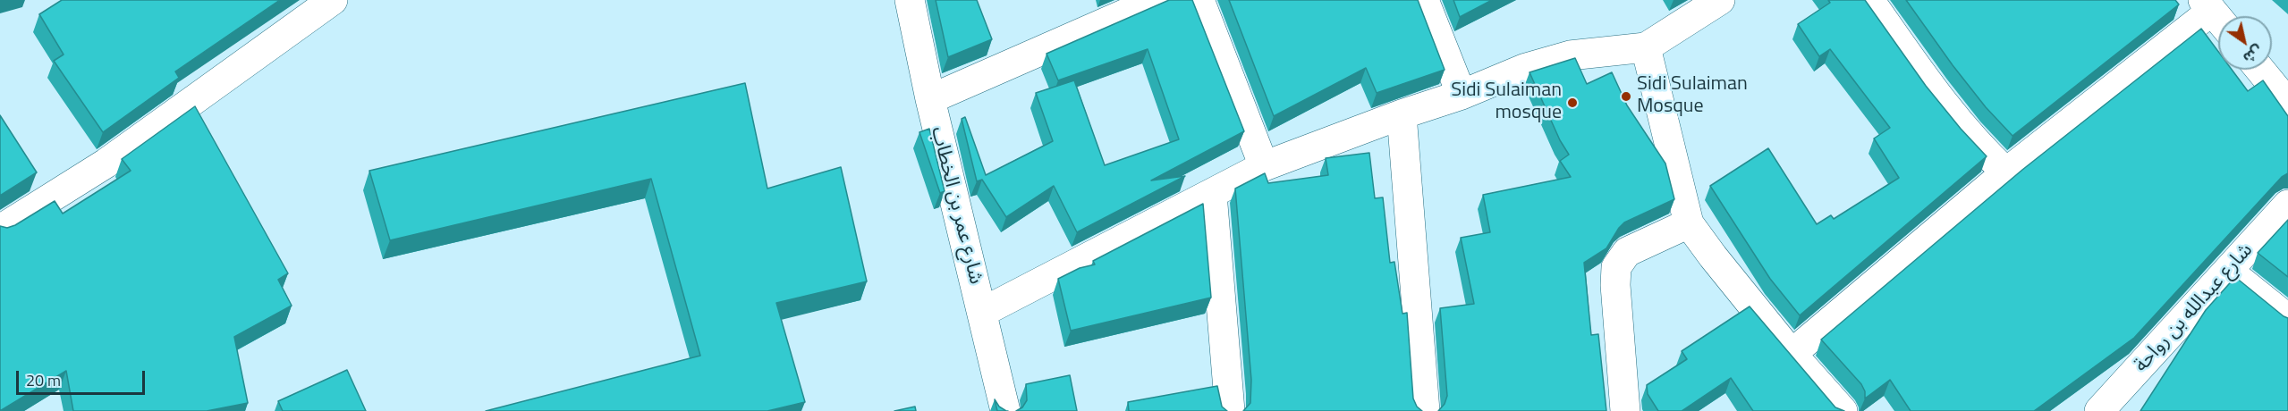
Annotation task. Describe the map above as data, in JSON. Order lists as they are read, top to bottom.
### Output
{
  "streets": {
    "street": ["شارع عمر بن الخطاب", "شارع عبدالله بن رواحة"]
  },
  "places": ["Sidi Sulaiman Mosque", "Sidi Sulaiman mosque"],
  "scale_bar": "20 m",
  "north": "bottom right"
}
